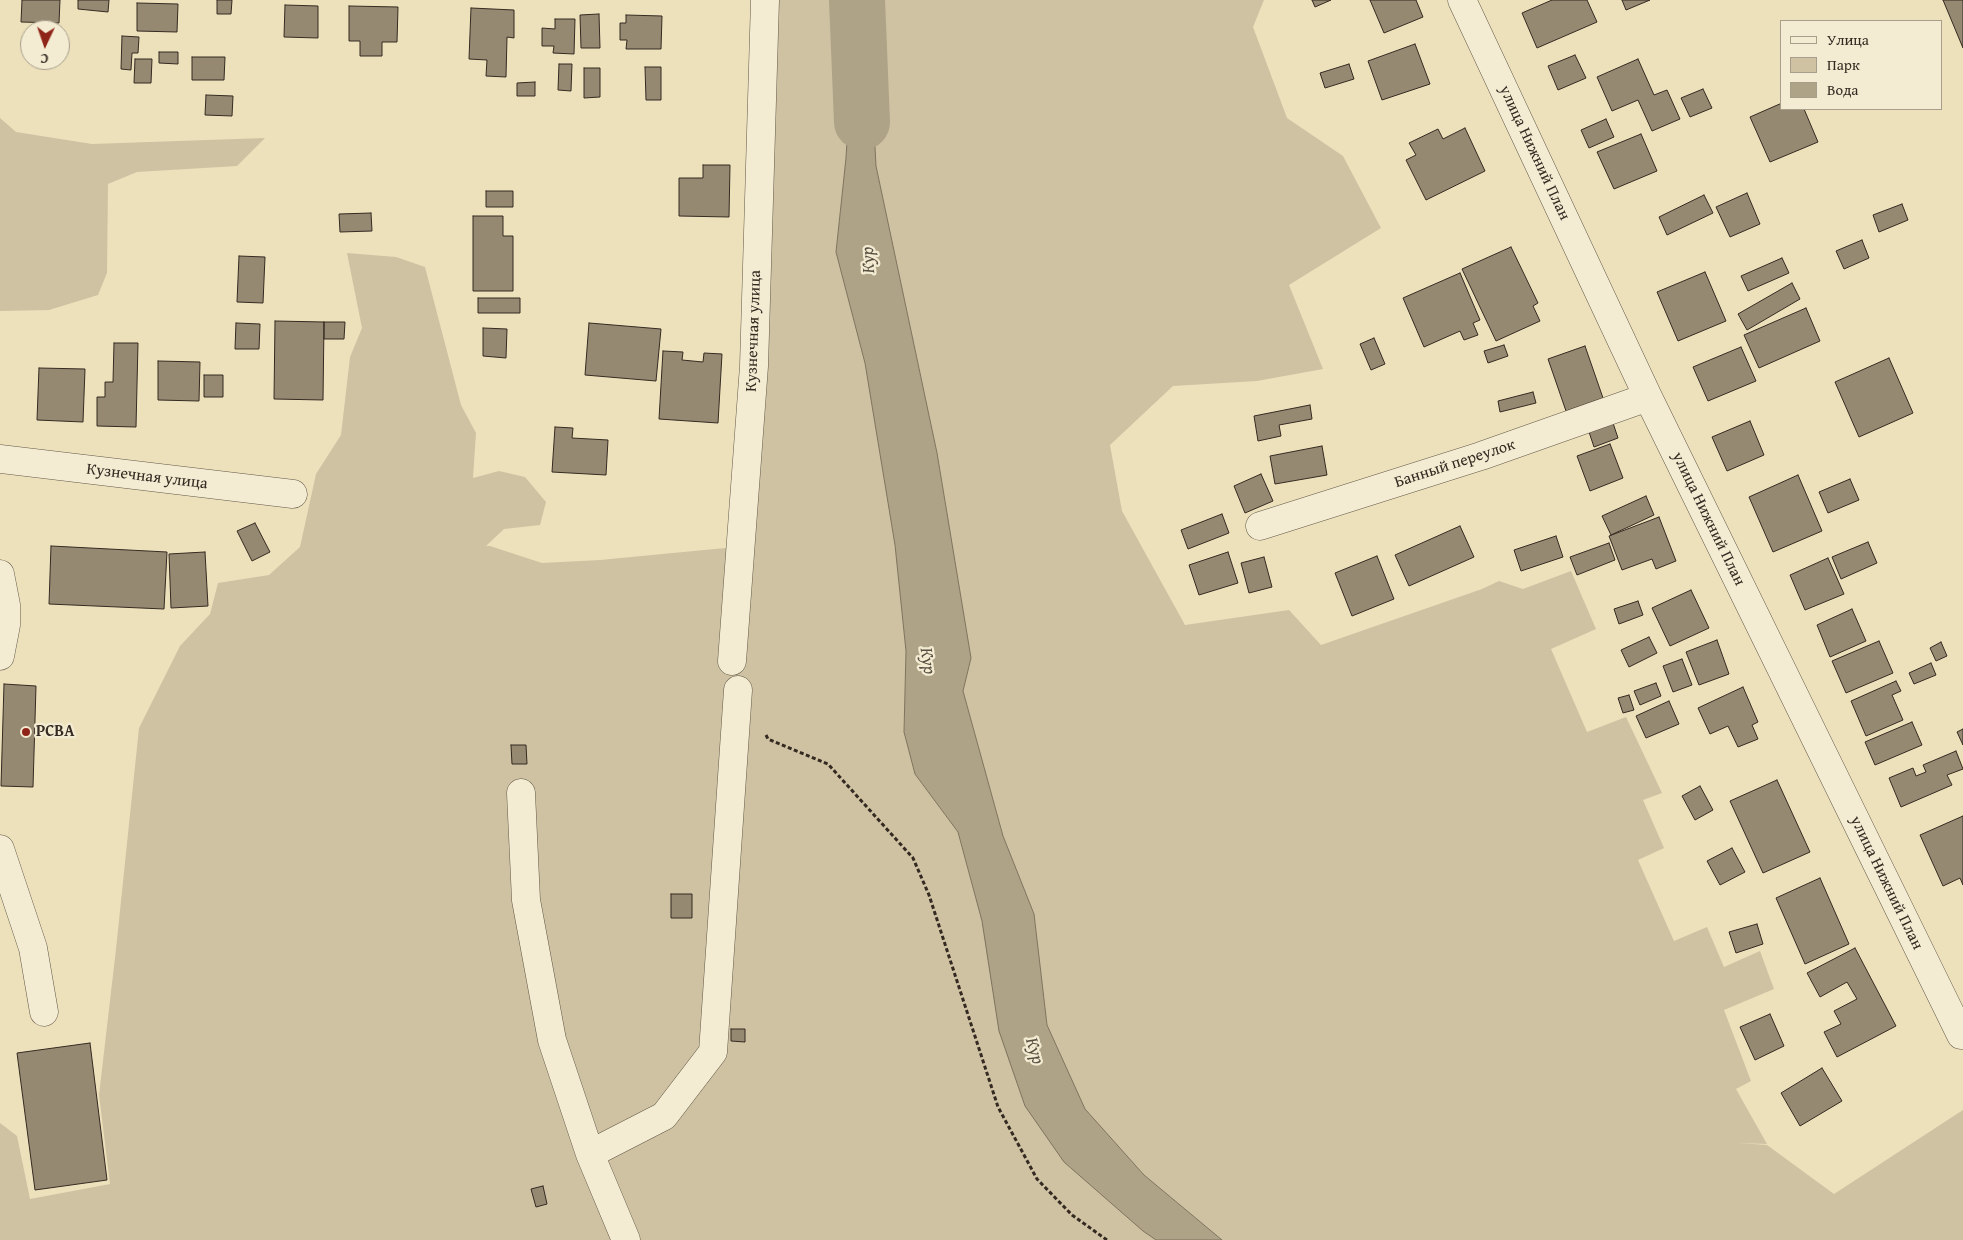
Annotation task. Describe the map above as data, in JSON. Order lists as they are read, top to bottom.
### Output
{
  "streets": {
    "street": ["улица Нижний План", "Кузнечная улица", "Банный переулок"]
  },
  "crossings": [
    ["улица Нижний План", "Банный переулок"]
  ],
  "water": ["Кур"],
  "places": ["РСВА"],
  "legend": ["Улица", "Парк", "Вода"],
  "north": "bottom"
}
